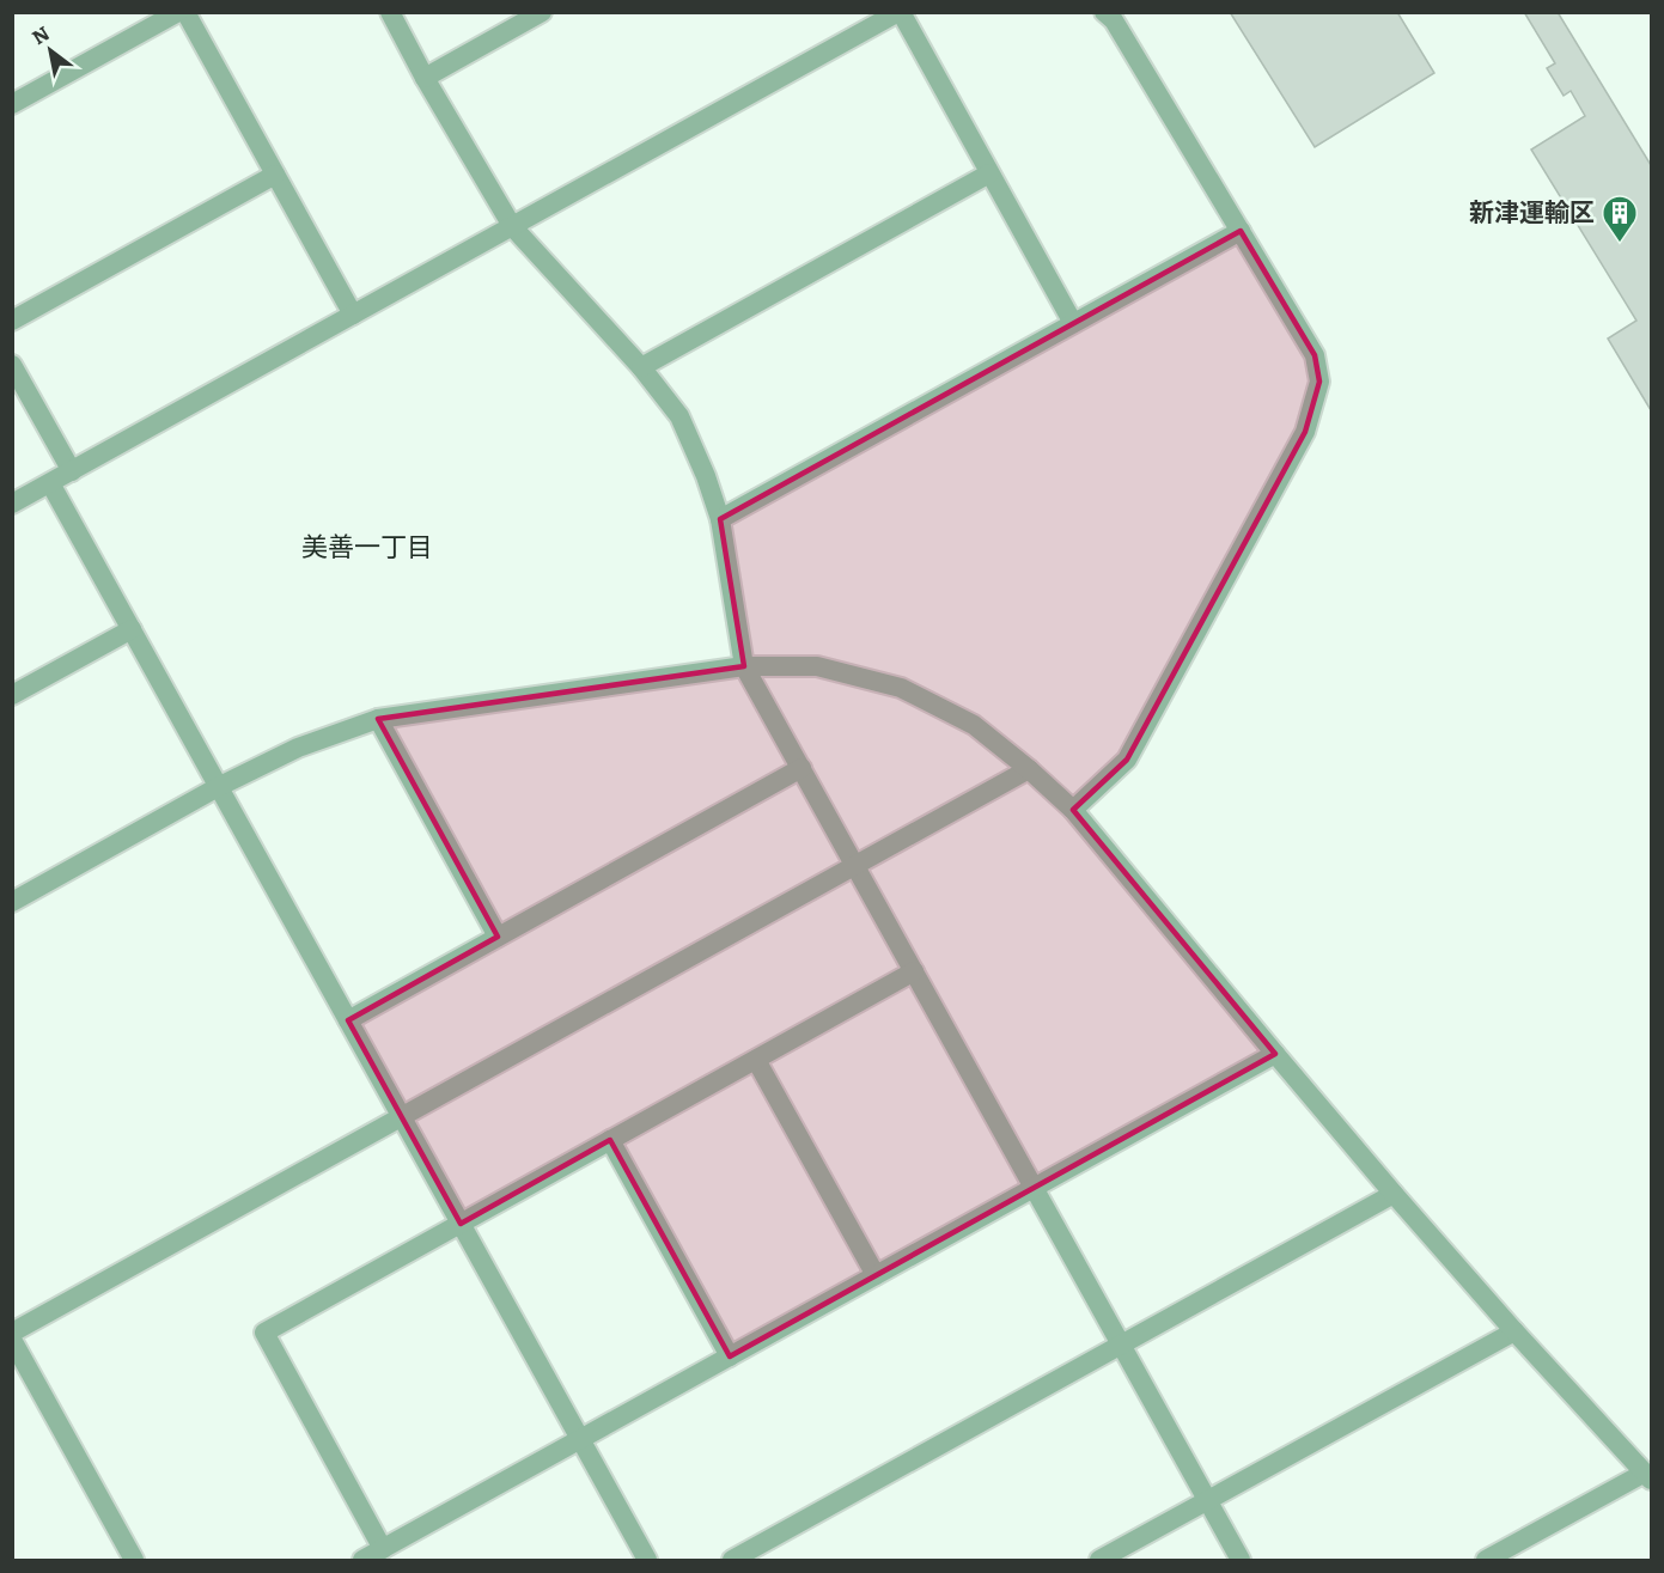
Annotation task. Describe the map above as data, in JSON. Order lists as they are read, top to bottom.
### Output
{
  "districts": ["美善一丁目"],
  "places": {
    "building": ["新津運輸区"]
  },
  "north": "top left"
}
